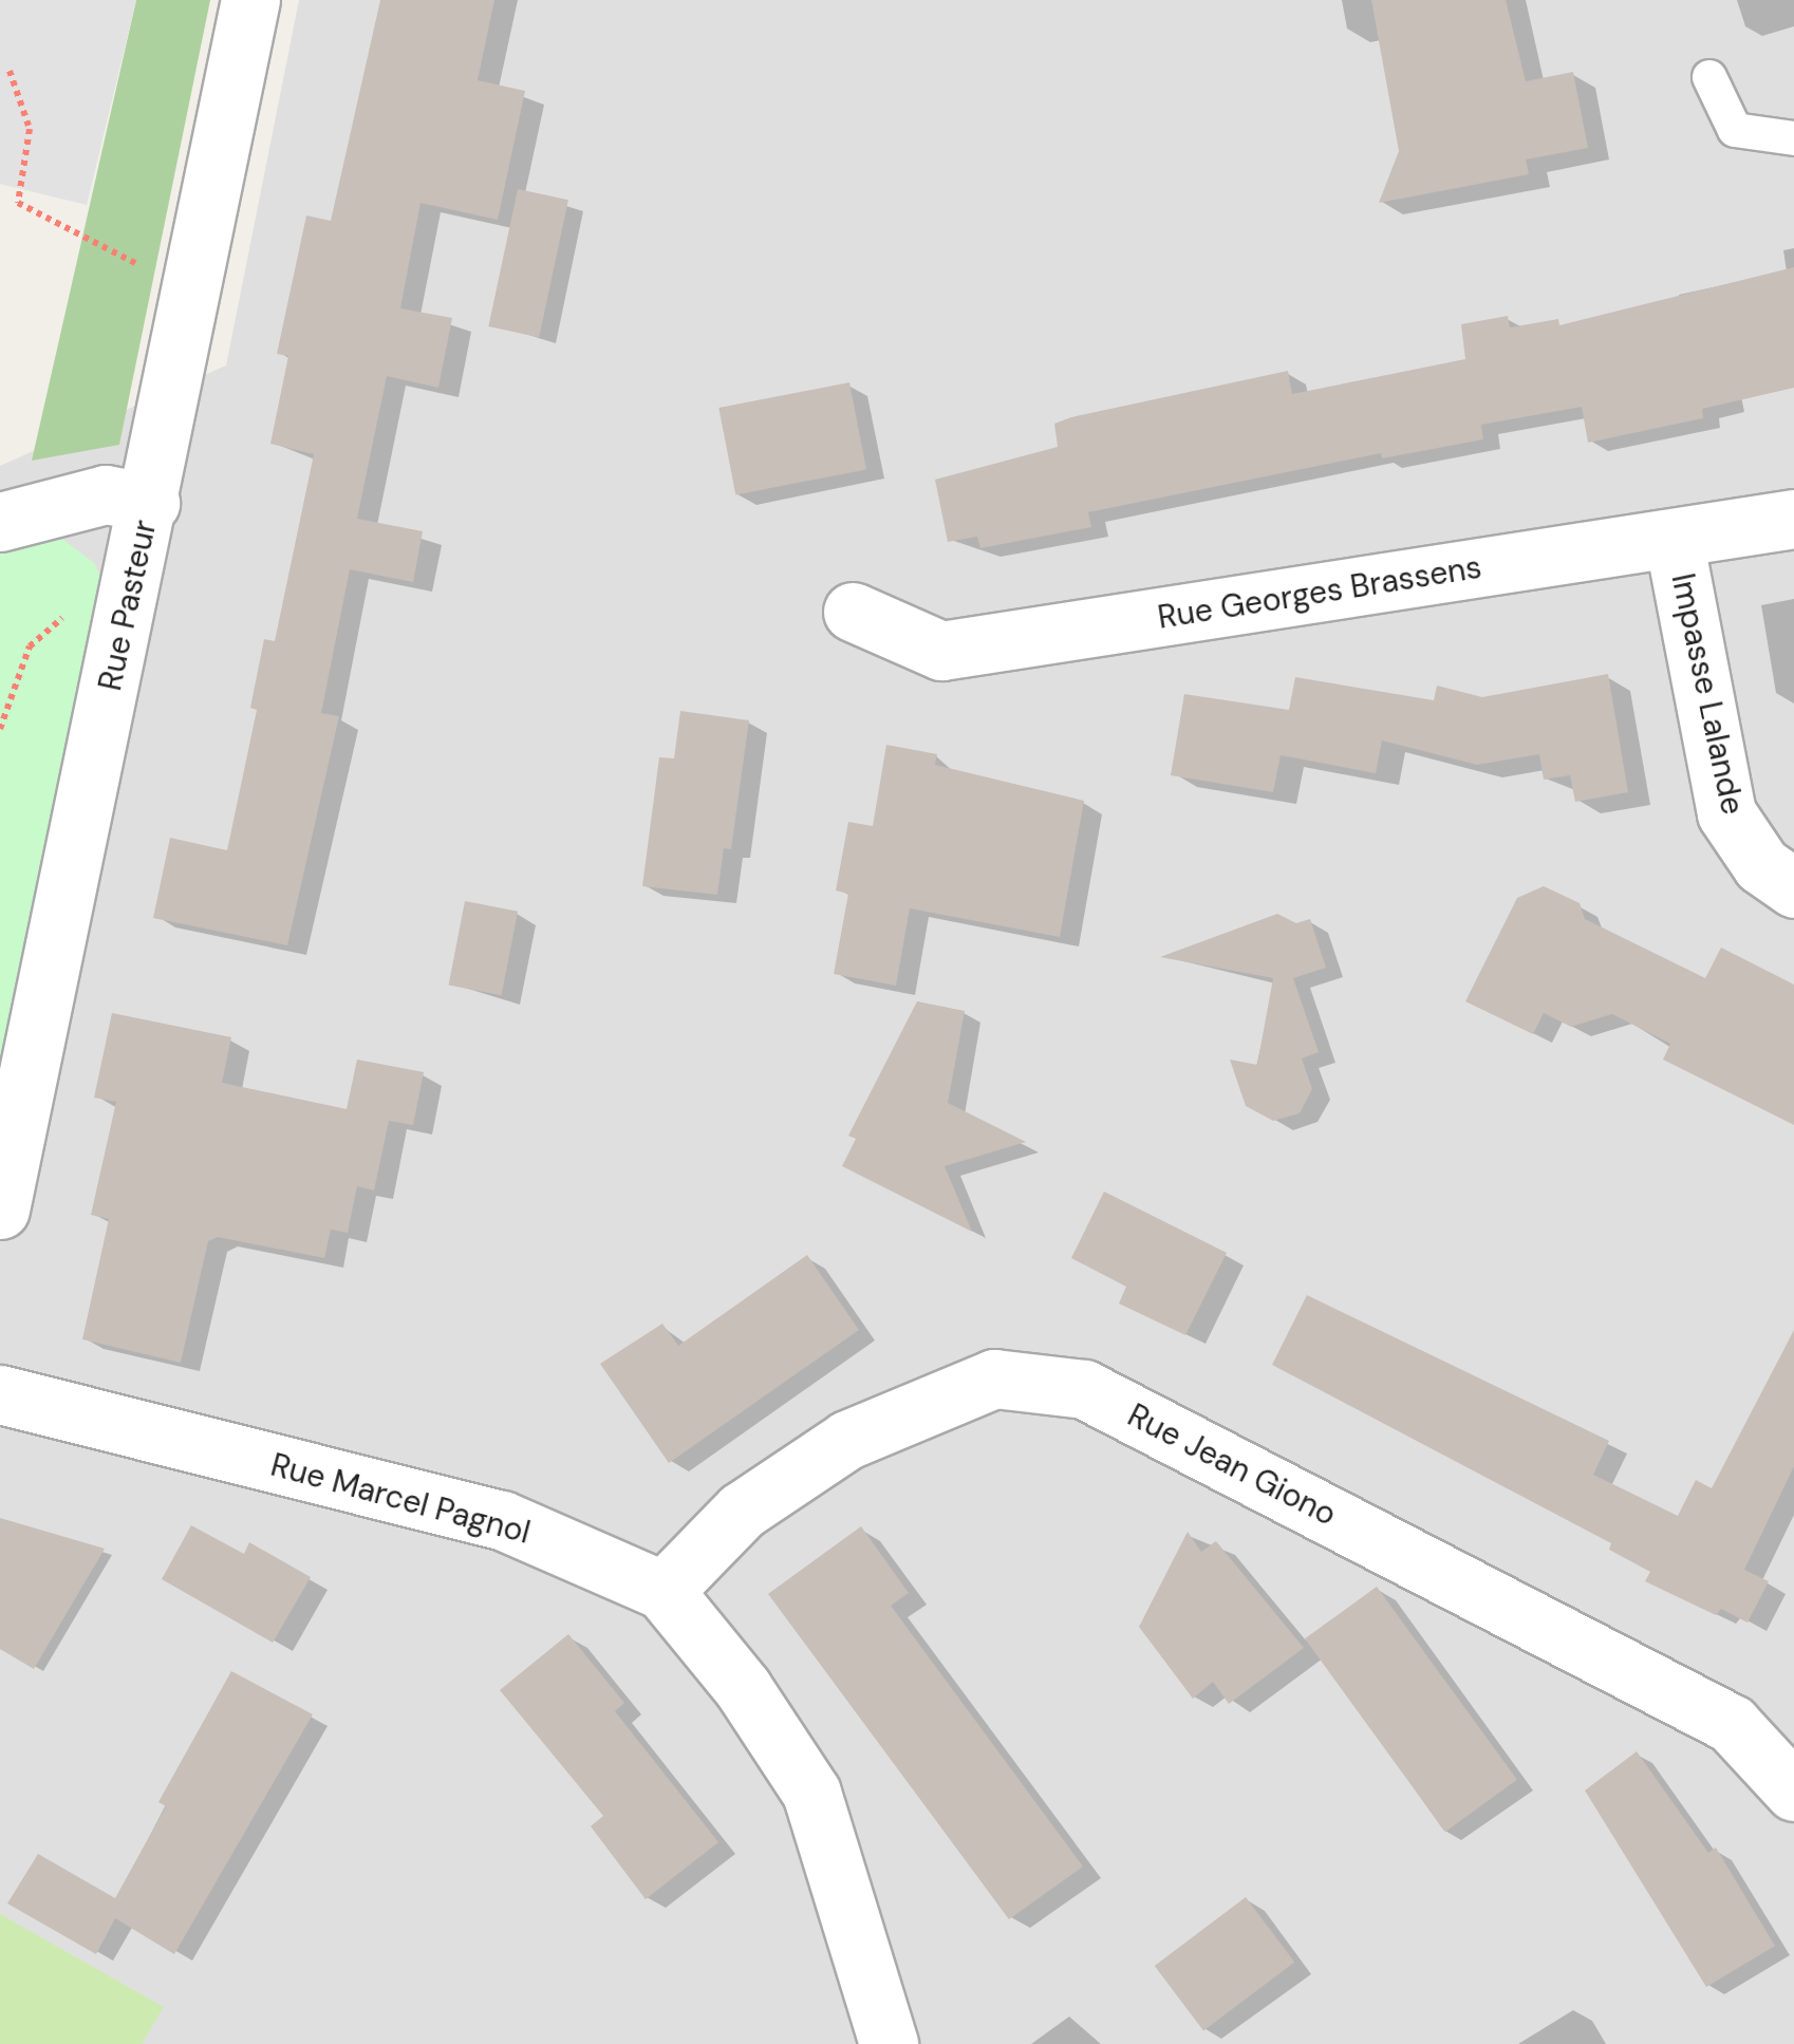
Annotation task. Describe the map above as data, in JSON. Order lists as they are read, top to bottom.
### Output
{
  "streets": {
    "street": [
      "Rue Georges Brassens",
      "Rue Pasteur",
      "Impasse Lalande",
      "Rue Jean Giono",
      "Rue Marcel Pagnol"
    ]
  },
  "crossings": [
    ["Rue Georges Brassens", "Impasse Lalande"],
    ["Rue Jean Giono", "Rue Marcel Pagnol"]
  ]
}
